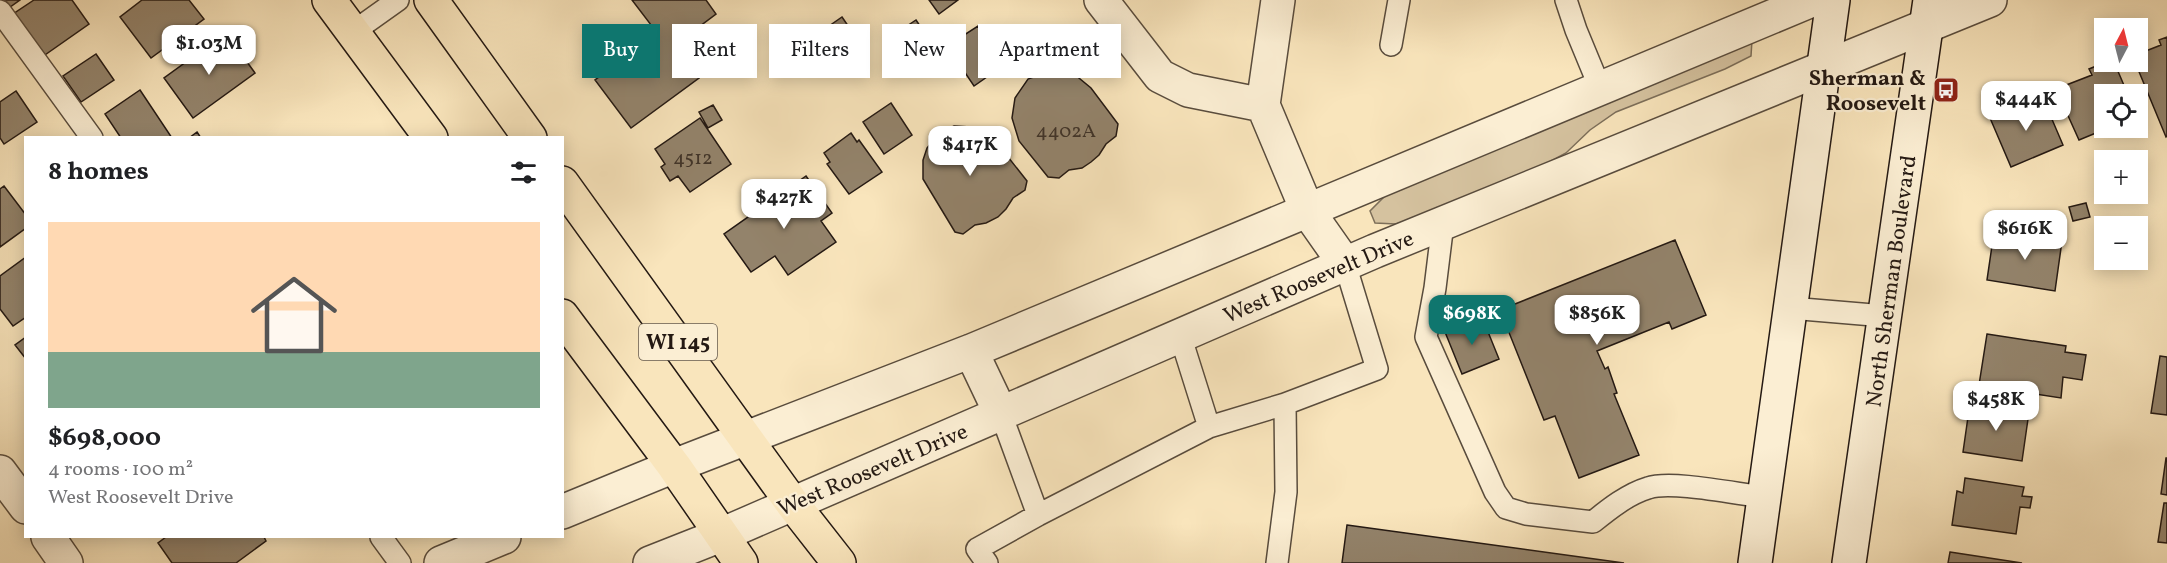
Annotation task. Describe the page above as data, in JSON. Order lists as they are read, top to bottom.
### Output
{
  "streets": {
    "main road": ["WI 145"],
    "street": ["West Roosevelt Drive", "North Sherman Boulevard"]
  },
  "crossings": [
    ["West Roosevelt Drive", "North Sherman Boulevard"],
    ["West Roosevelt Drive", "WI 145"]
  ],
  "places": {
    "bus stop": ["Sherman & Roosevelt"]
  },
  "house_numbers": ["4402A", "4512"],
  "north": "top",
  "page": {
    "map_buttons": ["+", "−"],
    "chip": [
      "Buy",
      "Rent",
      "Filters",
      "New",
      "Apartment"
    ],
    "price": [
      "$1.03M",
      "$444K",
      "$417K",
      "$427K",
      "$616K",
      "$698K",
      "$856K",
      "$458K"
    ],
    "heading": "8 homes",
    "list": [
      {
        "name": "$698,000",
        "note": "4 rooms · 100 m² · West Roosevelt Drive"
      }
    ]
  }
}
